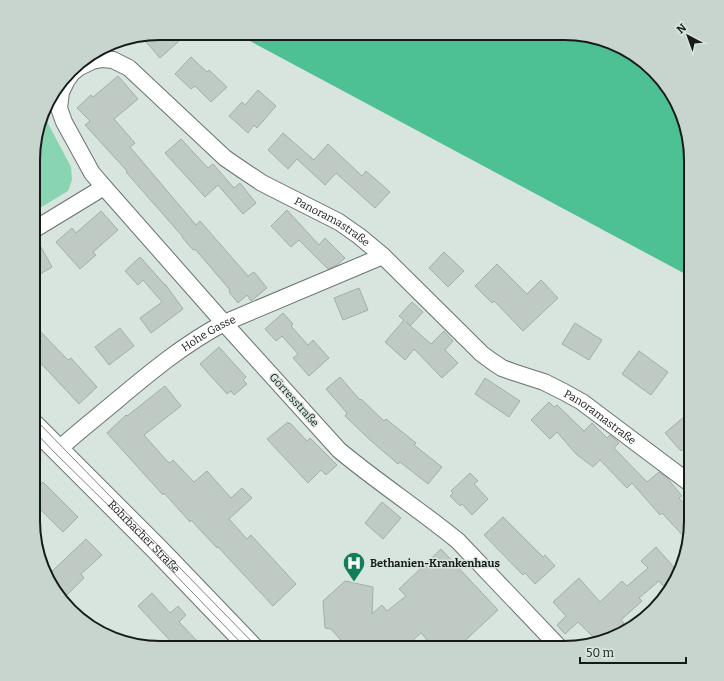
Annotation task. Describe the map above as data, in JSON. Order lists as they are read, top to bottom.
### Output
{
  "streets": {
    "main road": ["Rohrbacher Straße"],
    "street": ["Panoramastraße", "Hohe Gasse", "Görresstraße"]
  },
  "crossings": [
    ["Panoramastraße", "Hohe Gasse"],
    ["Panoramastraße", "Görresstraße"],
    ["Hohe Gasse", "Görresstraße"],
    ["Hohe Gasse", "Rohrbacher Straße"]
  ],
  "places": {
    "hospital": ["Bethanien-Krankenhaus"]
  },
  "scale_bar": "50 m",
  "north": "top left"
}
